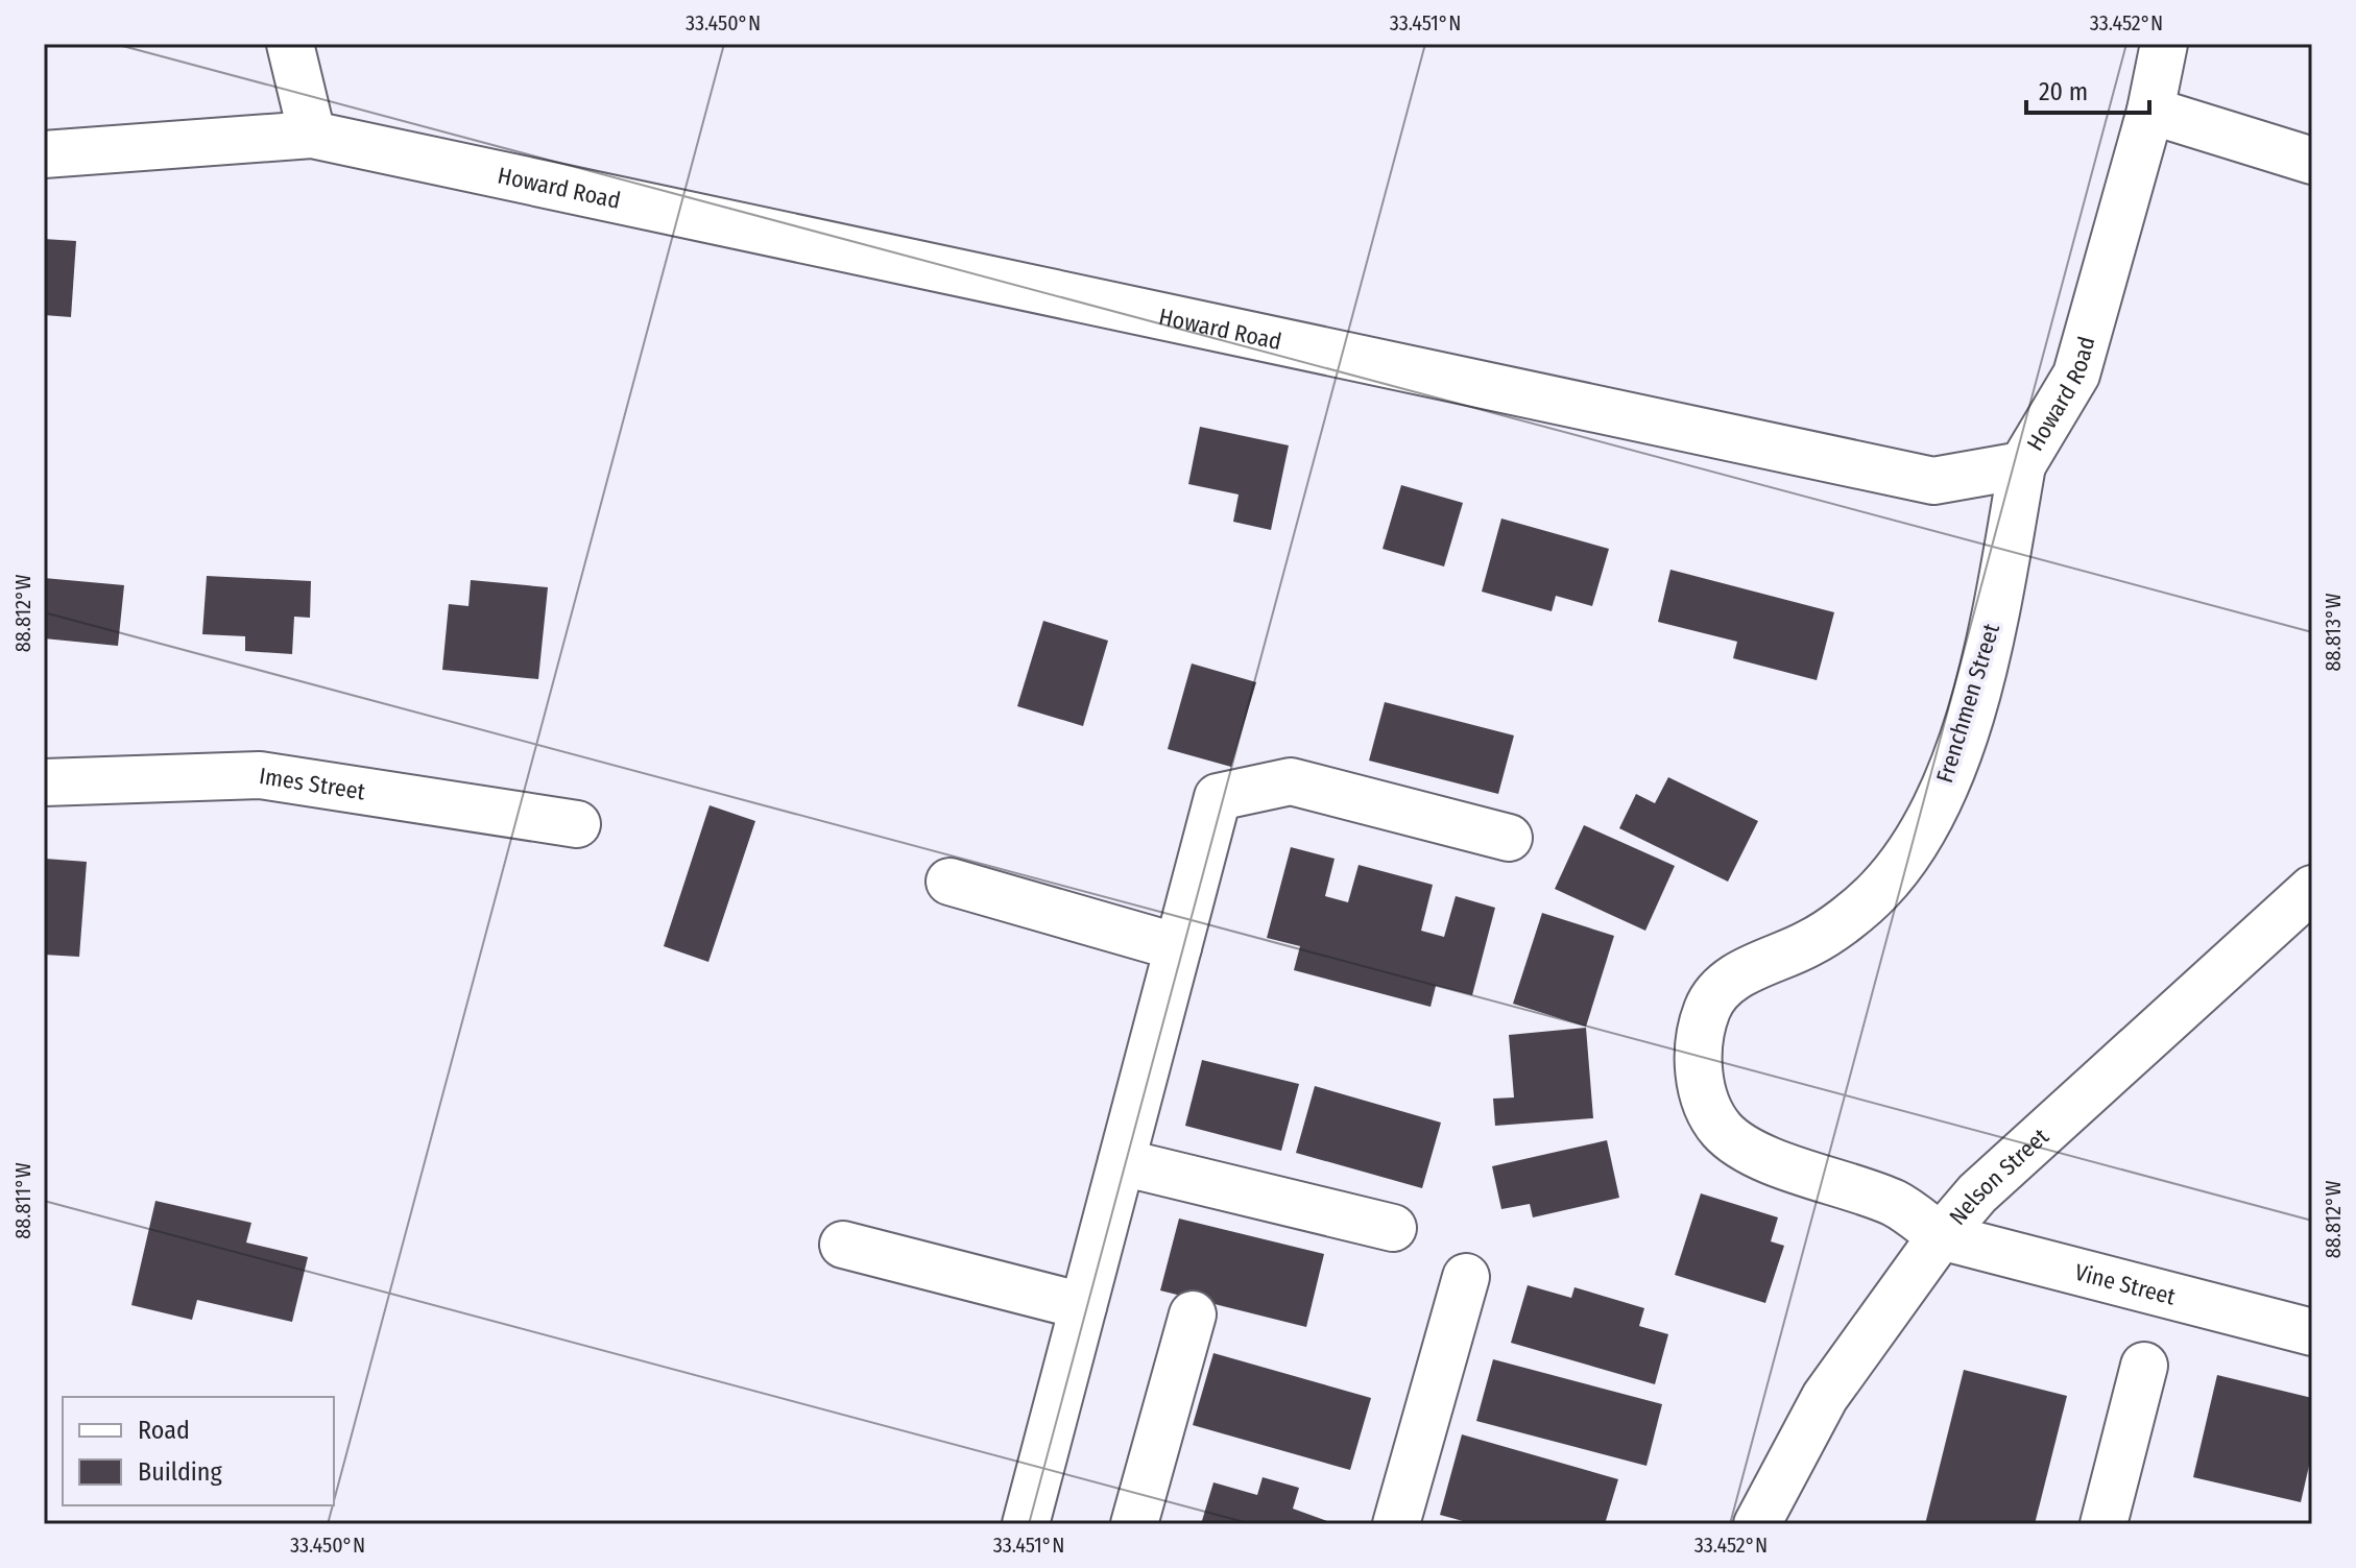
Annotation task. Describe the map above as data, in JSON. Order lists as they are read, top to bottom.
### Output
{
  "streets": {
    "street": [
      "Howard Road",
      "Frenchmen Street",
      "Imes Street",
      "Nelson Street",
      "Vine Street"
    ]
  },
  "crossings": [
    ["Howard Road", "Frenchmen Street"],
    ["Frenchmen Street", "Nelson Street"],
    ["Frenchmen Street", "Vine Street"],
    ["Nelson Street", "Vine Street"]
  ],
  "legend": ["Road", "Building"],
  "scale_bar": "20 m",
  "coordinates": [
    "33.450°N",
    "33.451°N",
    "33.452°N",
    "88.812°W",
    "88.813°W",
    "88.811°W"
  ]
}
